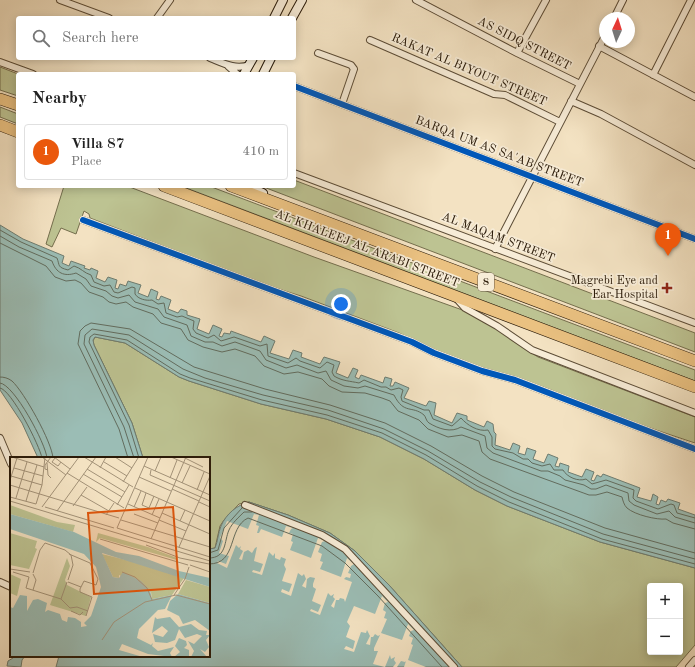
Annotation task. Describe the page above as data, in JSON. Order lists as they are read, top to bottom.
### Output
{
  "streets": {
    "highway": ["AL KHALEEJ AL ARABI STREET", "8"],
    "street": [
      "AS SIDQ STREET",
      "RAKAT AL BIYOUT STREET",
      "BARQA UM AS SA'AB STREET",
      "AL MAQAM STREET"
    ]
  },
  "places": {
    "health": ["Magrebi Eye and Ear Hospital"]
  },
  "north": "top",
  "page": {
    "search": "Search here",
    "heading": "Nearby",
    "list": [
      {
        "mark": "1",
        "name": "Villa 87",
        "note": "Place",
        "value": "410 m"
      }
    ],
    "pins": "1",
    "map_buttons": ["+", "−"]
  }
}
